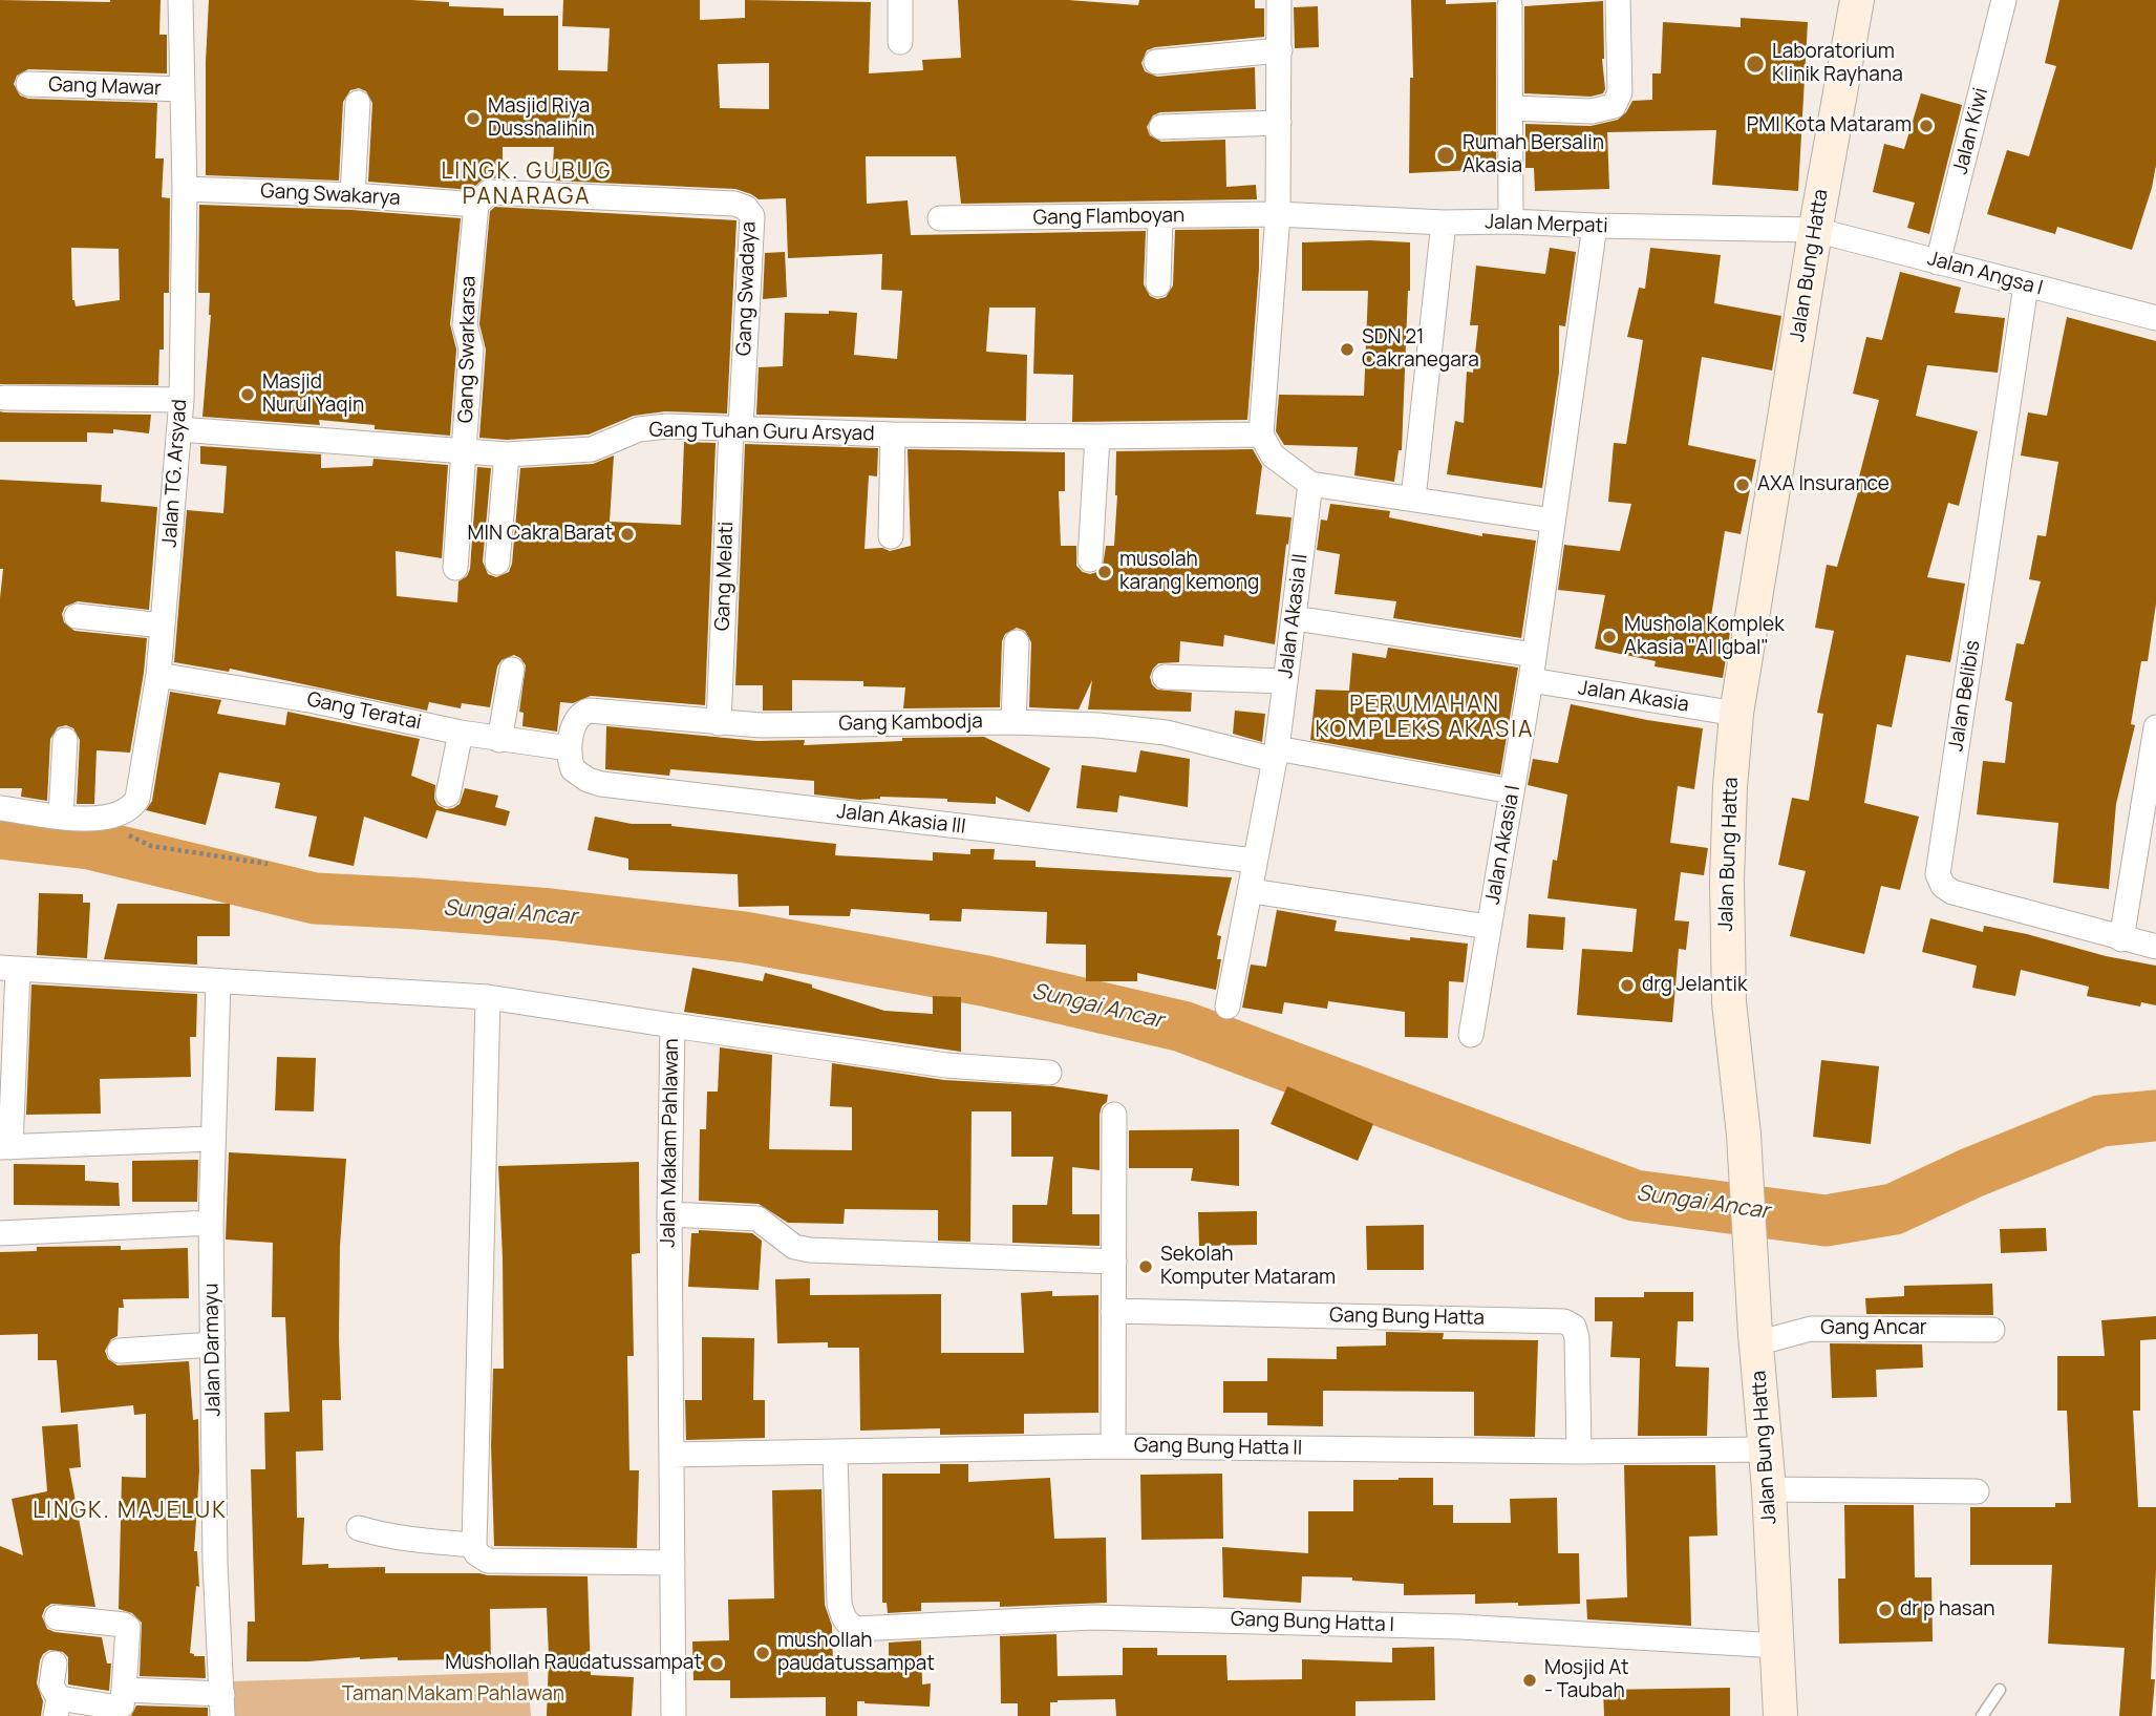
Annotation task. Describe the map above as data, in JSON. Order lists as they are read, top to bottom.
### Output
{
  "streets": {
    "main road": ["Jalan Bung Hatta"],
    "street": [
      "Gang Mawar",
      "Jalan Kiwi",
      "Gang Swakarya",
      "Gang Flamboyan",
      "Jalan Merpati",
      "Jalan Angsa I",
      "Gang Swadaya",
      "Gang Swarkarsa",
      "Gang Tuhan Guru Arsyad",
      "Jalan TG. Arsyad",
      "Gang Melati",
      "Jalan Akasia II",
      "Jalan Belibis",
      "Jalan Akasia",
      "Gang Teratai",
      "Gang Kambodja",
      "Jalan Akasia III",
      "Jalan Akasia I",
      "Jalan Makam Pahlawan",
      "Gang Bung Hatta",
      "Gang Ancar",
      "Jalan Darmayu",
      "Gang Bung Hatta II",
      "Gang Bung Hatta I"
    ]
  },
  "crossings": [
    ["Gang Mawar", "Jalan TG. Arsyad"],
    ["Jalan Kiwi", "Jalan Angsa I"],
    ["Gang Swakarya", "Gang Swadaya"],
    ["Gang Swakarya", "Gang Swarkarsa"],
    ["Gang Swakarya", "Jalan TG. Arsyad"],
    ["Gang Flamboyan", "Jalan Merpati"],
    ["Jalan Merpati", "Jalan Bung Hatta"],
    ["Jalan Merpati", "Jalan Angsa I"],
    ["Jalan Merpati", "Jalan Akasia I"],
    ["Jalan Bung Hatta", "Jalan Angsa I"],
    ["Jalan Bung Hatta", "Jalan Akasia"],
    ["Jalan Bung Hatta", "Gang Ancar"],
    ["Jalan Bung Hatta", "Gang Bung Hatta II"],
    ["Jalan Bung Hatta", "Gang Bung Hatta I"],
    ["Jalan Angsa I", "Jalan Belibis"],
    ["Gang Swadaya", "Gang Swarkarsa"],
    ["Gang Swadaya", "Gang Tuhan Guru Arsyad"],
    ["Gang Swadaya", "Gang Melati"],
    ["Gang Swarkarsa", "Gang Tuhan Guru Arsyad"],
    ["Gang Tuhan Guru Arsyad", "Jalan TG. Arsyad"],
    ["Gang Tuhan Guru Arsyad", "Gang Melati"],
    ["Jalan TG. Arsyad", "Gang Teratai"],
    ["Gang Melati", "Gang Kambodja"],
    ["Jalan Akasia II", "Gang Kambodja"],
    ["Jalan Akasia II", "Jalan Akasia III"],
    ["Jalan Akasia", "Jalan Akasia I"],
    ["Gang Teratai", "Gang Kambodja"],
    ["Gang Teratai", "Jalan Akasia III"],
    ["Gang Kambodja", "Jalan Akasia III"],
    ["Jalan Makam Pahlawan", "Jalan Darmayu"],
    ["Jalan Makam Pahlawan", "Gang Bung Hatta II"],
    ["Gang Bung Hatta", "Gang Bung Hatta II"],
    ["Gang Bung Hatta II", "Gang Bung Hatta I"]
  ],
  "districts": ["LINGK. GUBUG PANARAGA", "PERUMAHAN KOMPLEKS AKASIA", "LINGK. MAJELUK"],
  "water": ["Sungai Ancar"],
  "parks": ["Taman Makam Pahlawan"],
  "places": [
    "Laboratorium Klinik Rayhana",
    "Masjid Riya Dusshalihin",
    "PMI Kota Mataram",
    "Rumah Bersalin Akasia",
    "SDN 21 Cakranegara",
    "Masjid Nurul Yaqin",
    "AXA Insurance",
    "MIN Cakra Barat",
    "musolah karang kemong",
    "Mushola Komplek Akasia \"Al Igbal\"",
    "drg Jelantik",
    "Sekolah Komputer Mataram",
    "dr p hasan",
    "mushollah paudatussampat",
    "Mushollah Raudatussampat",
    "Mosjid At - Taubah"
  ]
}
